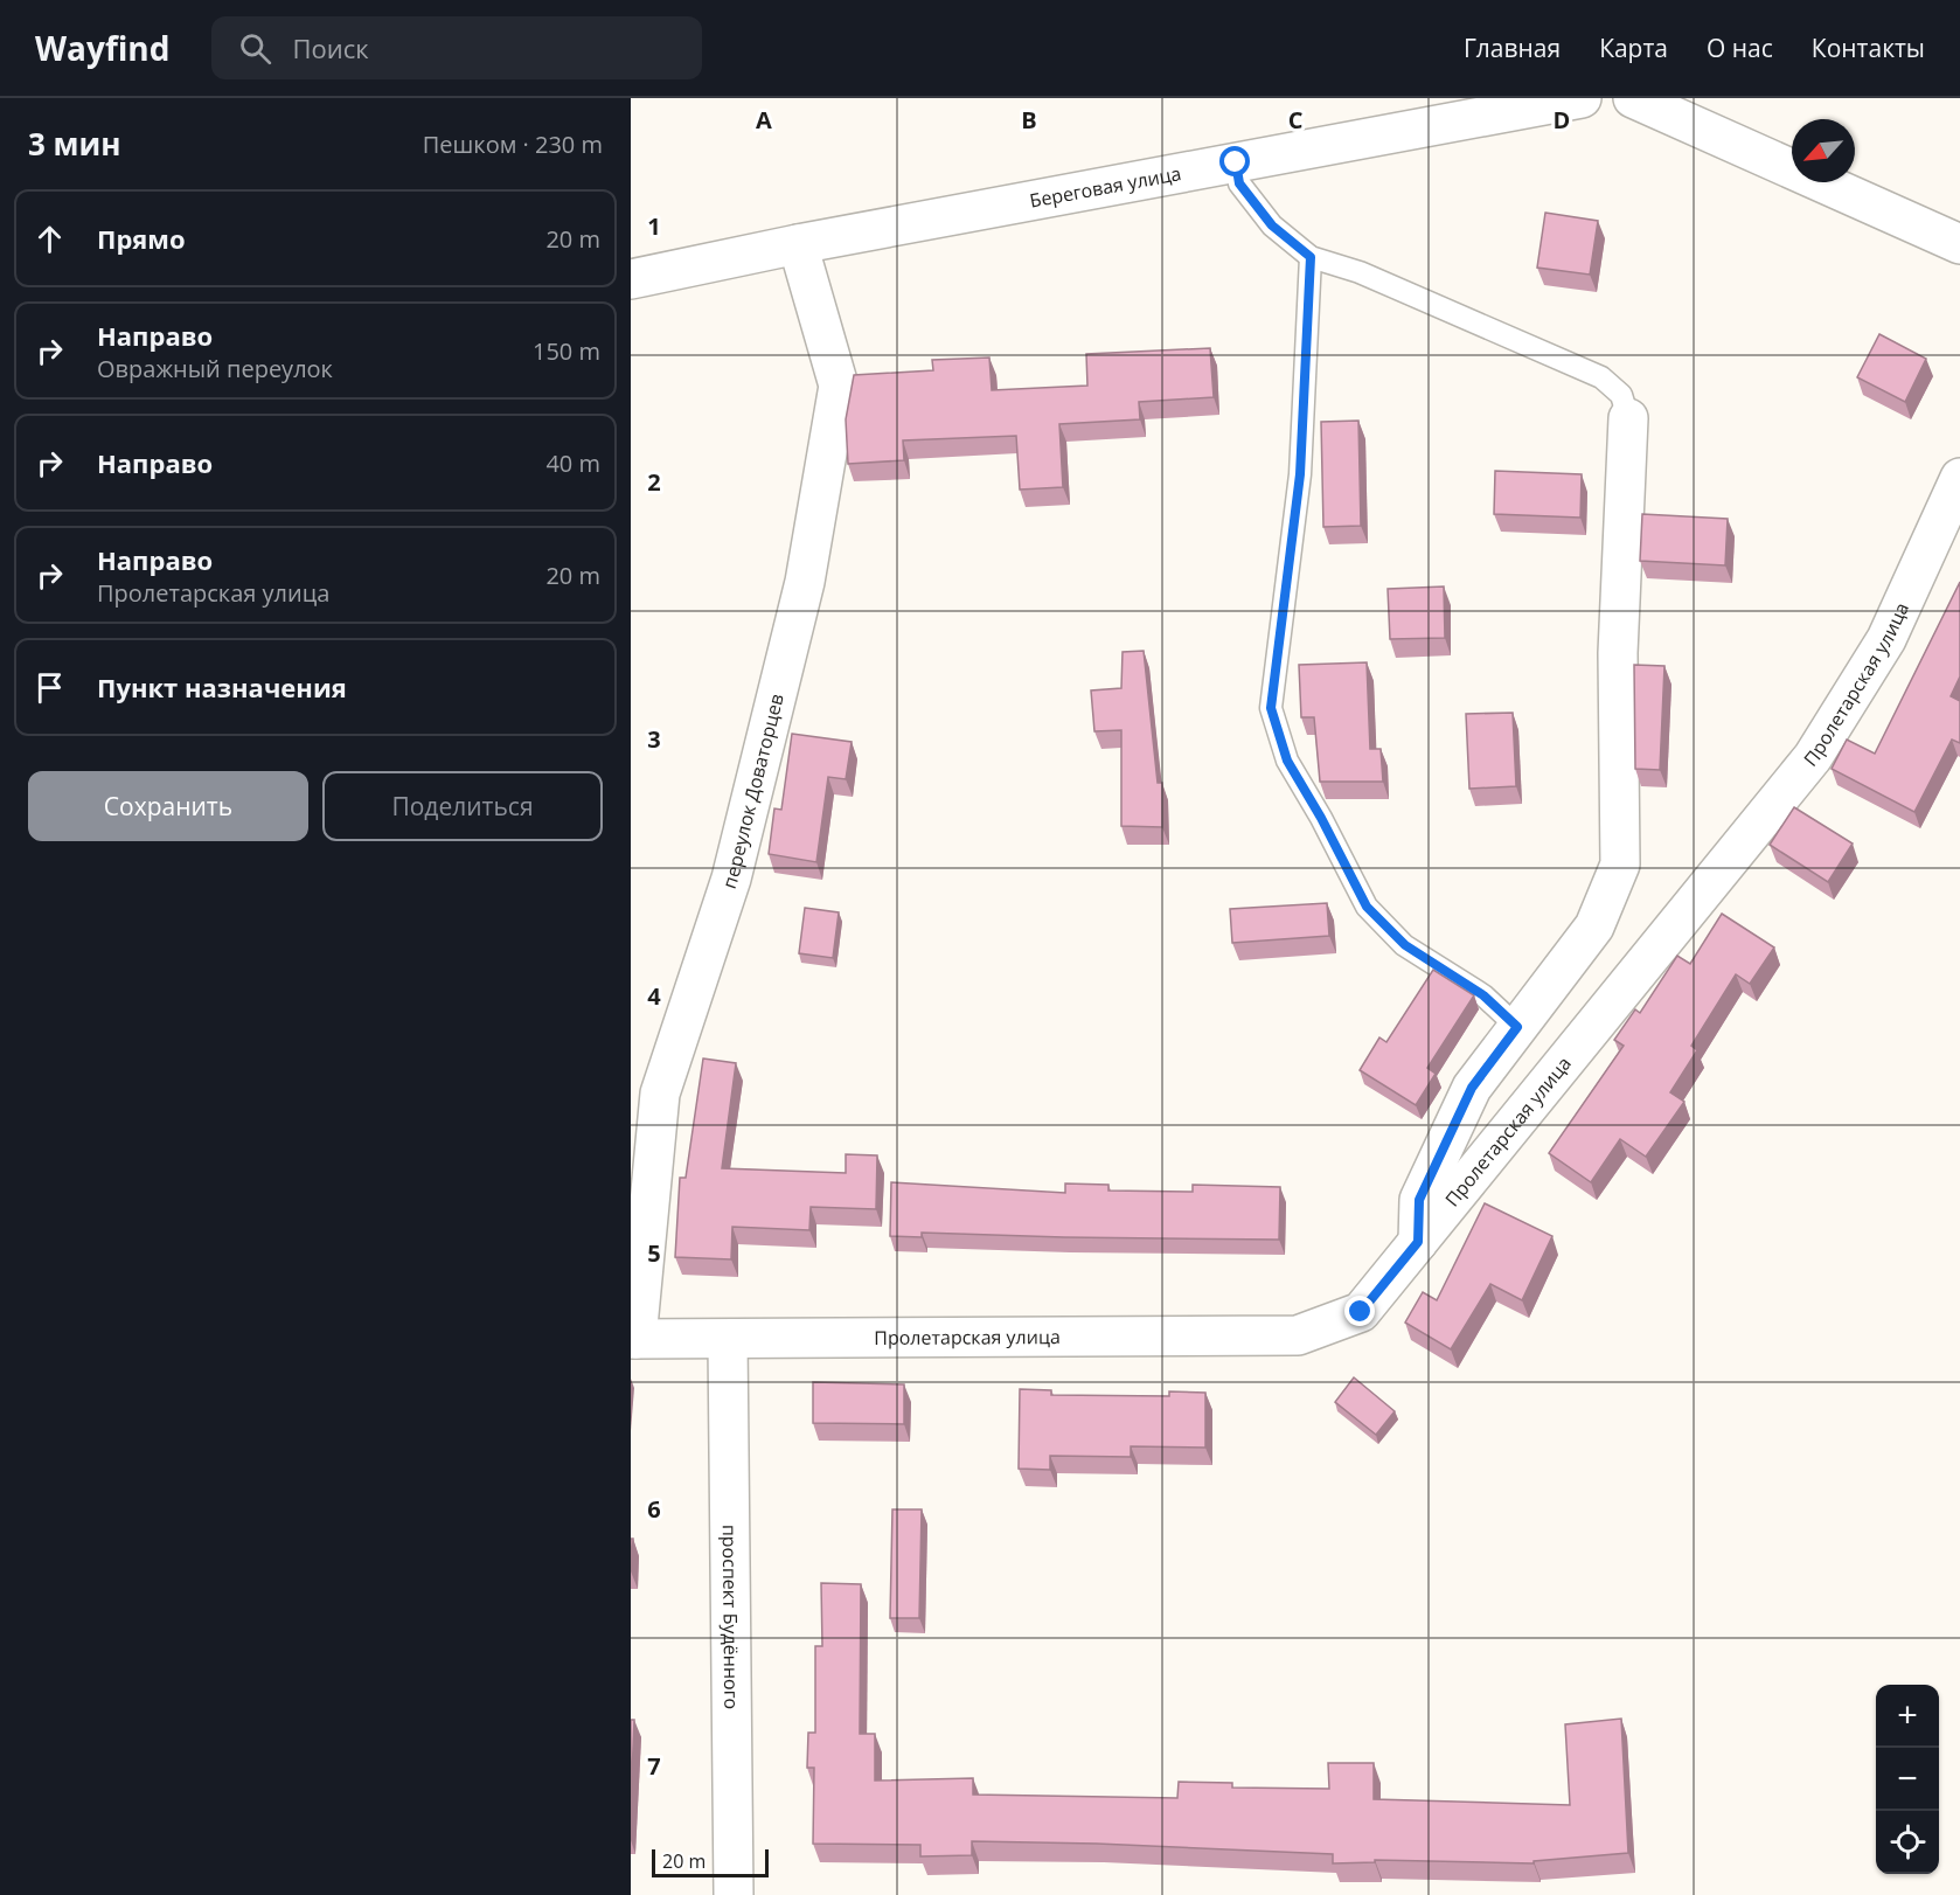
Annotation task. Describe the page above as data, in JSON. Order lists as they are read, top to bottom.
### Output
{
  "streets": {
    "street": [
      "Береговая улица",
      "Пролетарская улица",
      "переулок Доваторцев",
      "проспект Будённого"
    ]
  },
  "crossings": [
    ["Береговая улица", "переулок Доваторцев"],
    ["Пролетарская улица", "переулок Доваторцев"],
    ["Пролетарская улица", "проспект Будённого"]
  ],
  "scale_bar": "20 m",
  "north": "bottom left",
  "page": {
    "header": "Wayfind",
    "search": "Поиск",
    "nav": [
      "Главная",
      "Карта",
      "О нас",
      "Контакты"
    ],
    "heading": ["3 мин", "Пешком · 230 m"],
    "list": [
      ["Прямо", "20 m"],
      ["Направо", "Овражный переулок", "150 m"],
      ["Направо", "40 m"],
      ["Направо", "Пролетарская улица", "20 m"],
      "Пункт назначения"
    ],
    "buttons": ["Сохранить", "Поделиться"],
    "map_buttons": ["+", "−"],
    "scale": "20 m"
  },
  "grid": {
    "columns": [
      "A",
      "B",
      "C",
      "D"
    ],
    "rows": [
      "1",
      "2",
      "3",
      "4",
      "5",
      "6",
      "7"
    ]
  }
}
